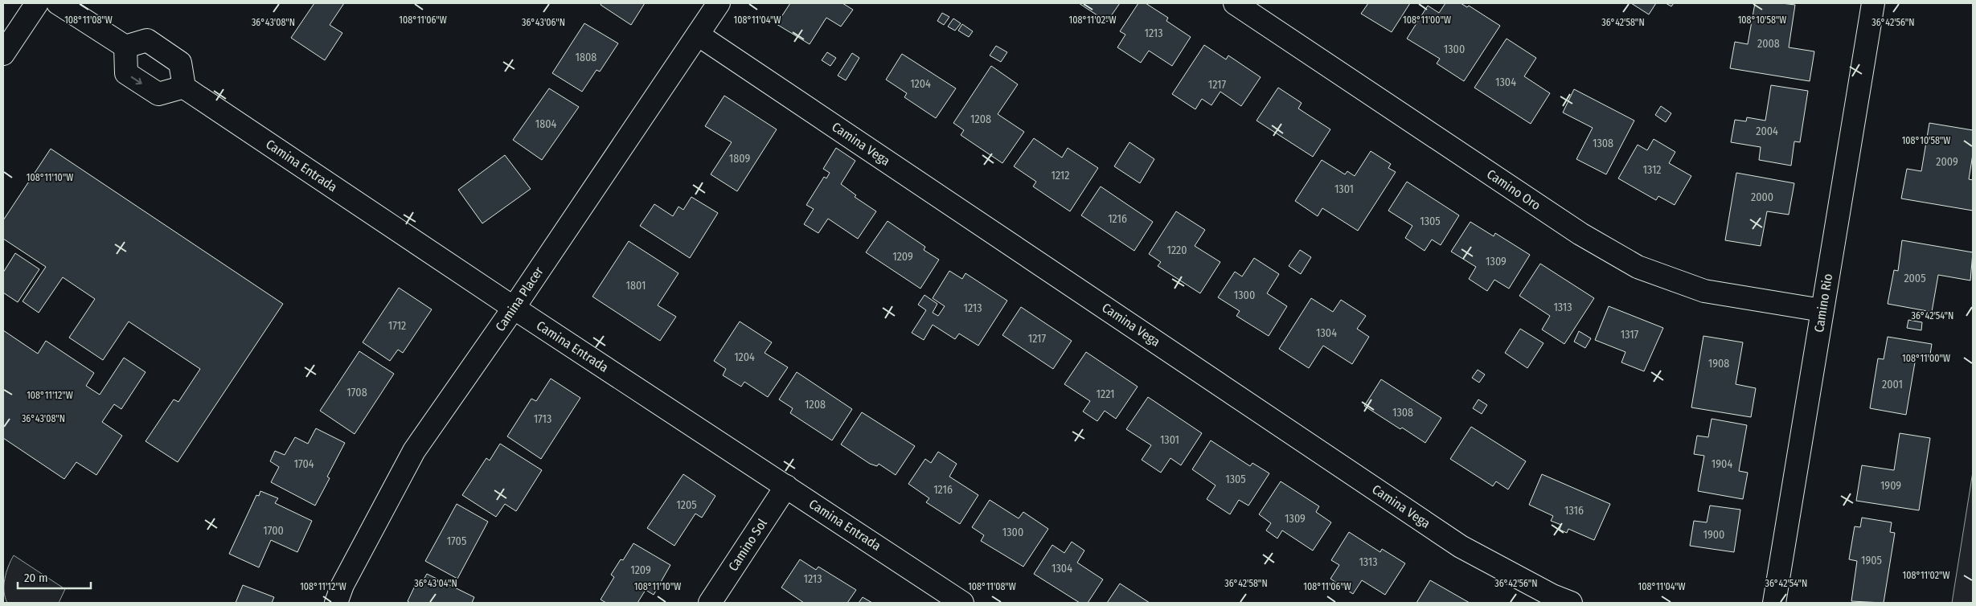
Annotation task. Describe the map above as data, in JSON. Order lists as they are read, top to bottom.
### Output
{
  "streets": {
    "main road": [
      "Camina Vega",
      "Camina Entrada",
      "Camino Oro",
      "Camina Placer",
      "Camino Rio",
      "Camino Sol"
    ]
  },
  "crossings": [
    ["Camina Vega", "Camina Placer"],
    ["Camina Entrada", "Camina Placer"],
    ["Camina Entrada", "Camino Sol"],
    ["Camino Oro", "Camino Rio"]
  ],
  "house_numbers": [
    "1213",
    "2008",
    "1300",
    "1808",
    "1304",
    "1204",
    "1217",
    "1208",
    "1804",
    "2004",
    "1308",
    "1809",
    "2009",
    "1312",
    "1212",
    "1301",
    "2000",
    "1216",
    "1305",
    "1220",
    "1209",
    "1309",
    "2005",
    "1801",
    "1300",
    "1313",
    "1213",
    "1712",
    "1304",
    "1317",
    "1217",
    "1204",
    "1908",
    "2001",
    "1708",
    "1221",
    "1208",
    "1308",
    "1713",
    "1301",
    "1704",
    "1904",
    "1305",
    "1909",
    "1216",
    "1205",
    "1316",
    "1309",
    "1700",
    "1300",
    "1900",
    "1705",
    "1905",
    "1313",
    "1304",
    "1209",
    "1213"
  ],
  "scale_bar": "20 m",
  "coordinates": [
    "108°11'08\"W",
    "108°11'06\"W",
    "108°11'04\"W",
    "108°11'02\"W",
    "108°11'00\"W",
    "108°10'58\"W",
    "36°43'08\"N",
    "36°43'06\"N",
    "36°42'58\"N",
    "36°42'56\"N",
    "108°11'10\"W",
    "36°42'54\"N",
    "108°11'12\"W",
    "36°43'04\"N"
  ]
}
